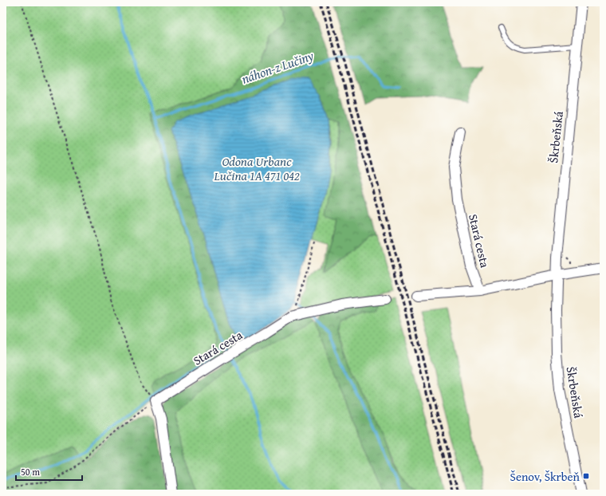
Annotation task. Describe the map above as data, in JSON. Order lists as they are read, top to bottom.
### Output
{
  "streets": {
    "street": ["Škrbeňská", "Stará cesta"]
  },
  "water": ["náhon-z Lučiny", "Odona Urbanc Lučina 1A 471 042"],
  "places": {
    "transit": ["Šenov, Škrbeň"]
  },
  "scale_bar": "50 m"
}
